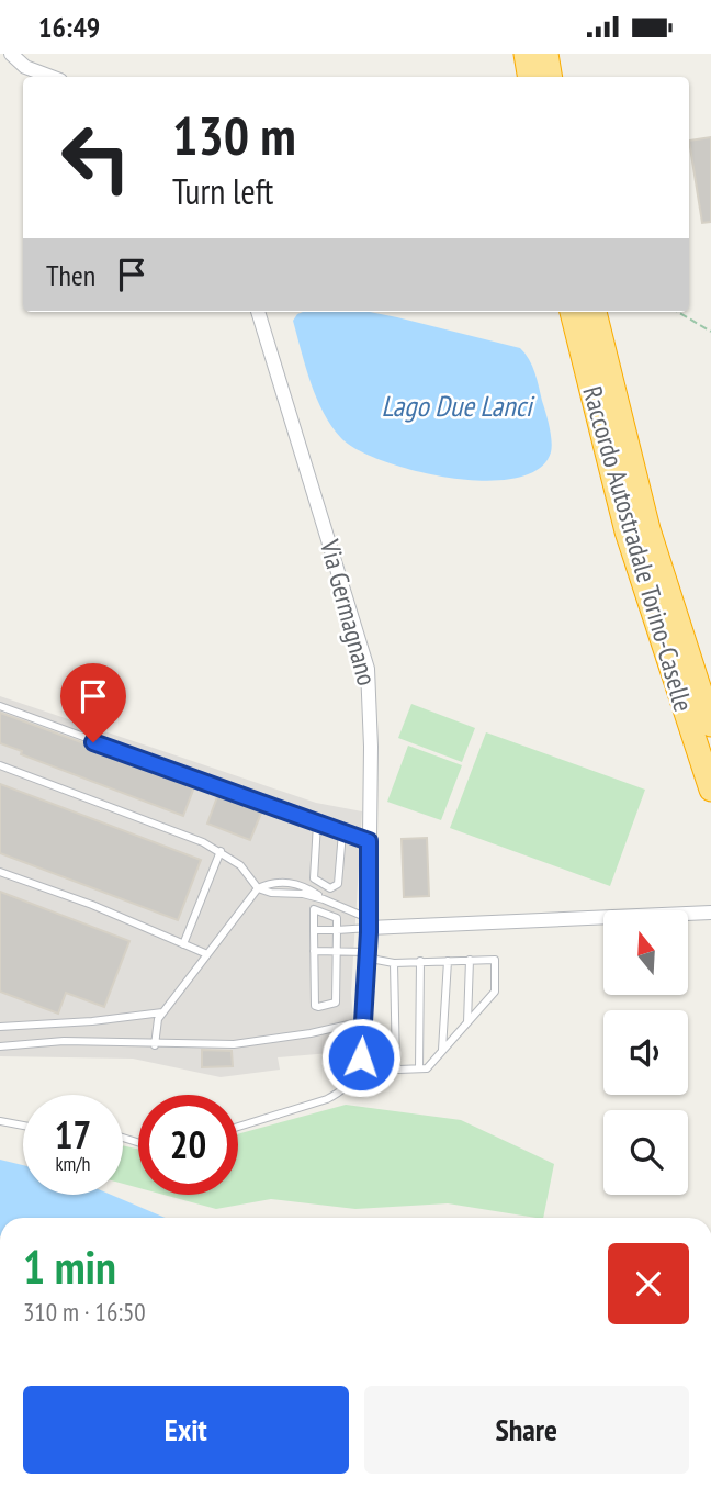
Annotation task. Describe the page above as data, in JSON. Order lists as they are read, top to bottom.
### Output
{
  "streets": {
    "highway": ["Raccordo Autostradale Torino-Caselle"],
    "street": ["Via Germagnano"]
  },
  "water": ["Lago Due Lanci"],
  "north": "top",
  "page": {
    "status": "16:49",
    "turn": ["130 m", "Turn left"],
    "then": "Then",
    "speed": "17 km/h",
    "limit": "20",
    "heading": ["1 min", "310 m · 16:50"],
    "buttons": ["Exit", "Share"]
  }
}
